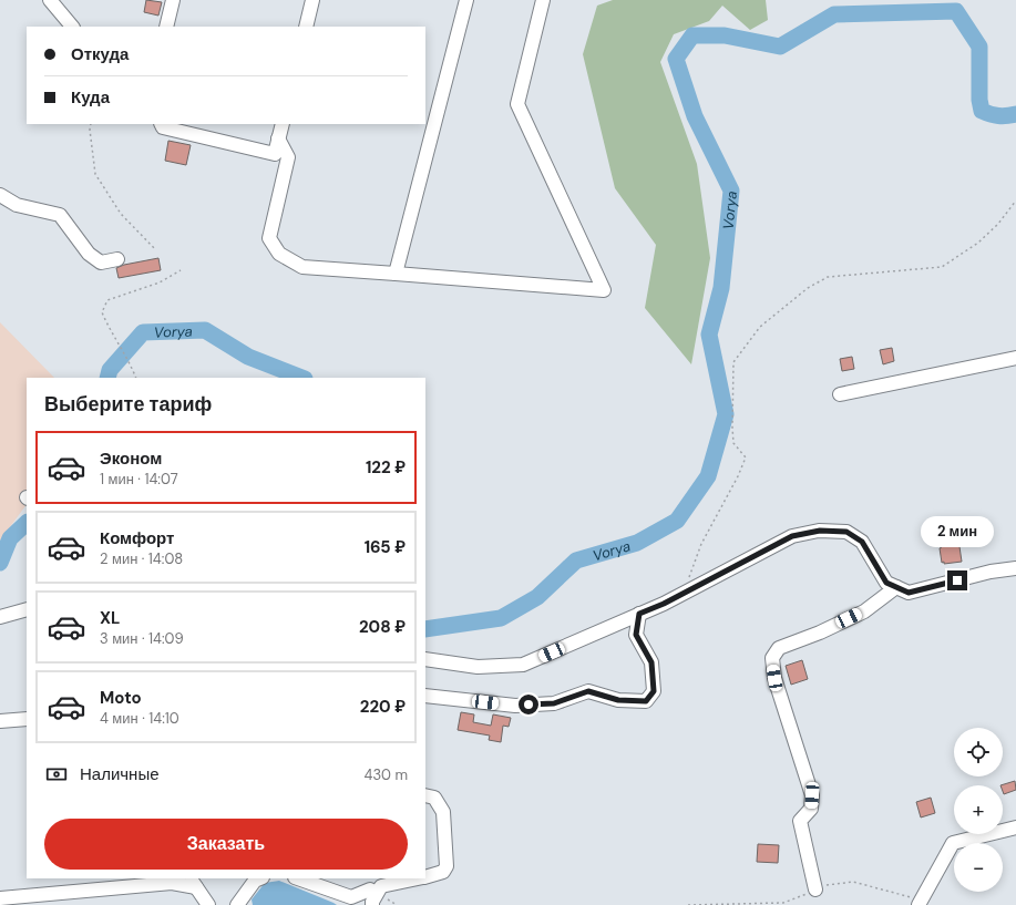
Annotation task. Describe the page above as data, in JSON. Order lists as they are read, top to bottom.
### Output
{
  "water": ["Vorya"],
  "page": {
    "banner": ["Откуда", "Куда"],
    "heading": "Выберите тариф",
    "list": [
      {
        "name": "Эконом",
        "note": "1 мин · 14:07",
        "value": "122 ₽"
      },
      {
        "name": "Комфорт",
        "note": "2 мин · 14:08",
        "value": "165 ₽"
      },
      {
        "name": "XL",
        "note": "3 мин · 14:09",
        "value": "208 ₽"
      },
      {
        "name": "Moto",
        "note": "4 мин · 14:10",
        "value": "220 ₽"
      }
    ],
    "bubble": "2 мин",
    "map_buttons": ["+", "−"],
    "pay": ["Наличные", "430 m"],
    "buttons": "Заказать"
  }
}
